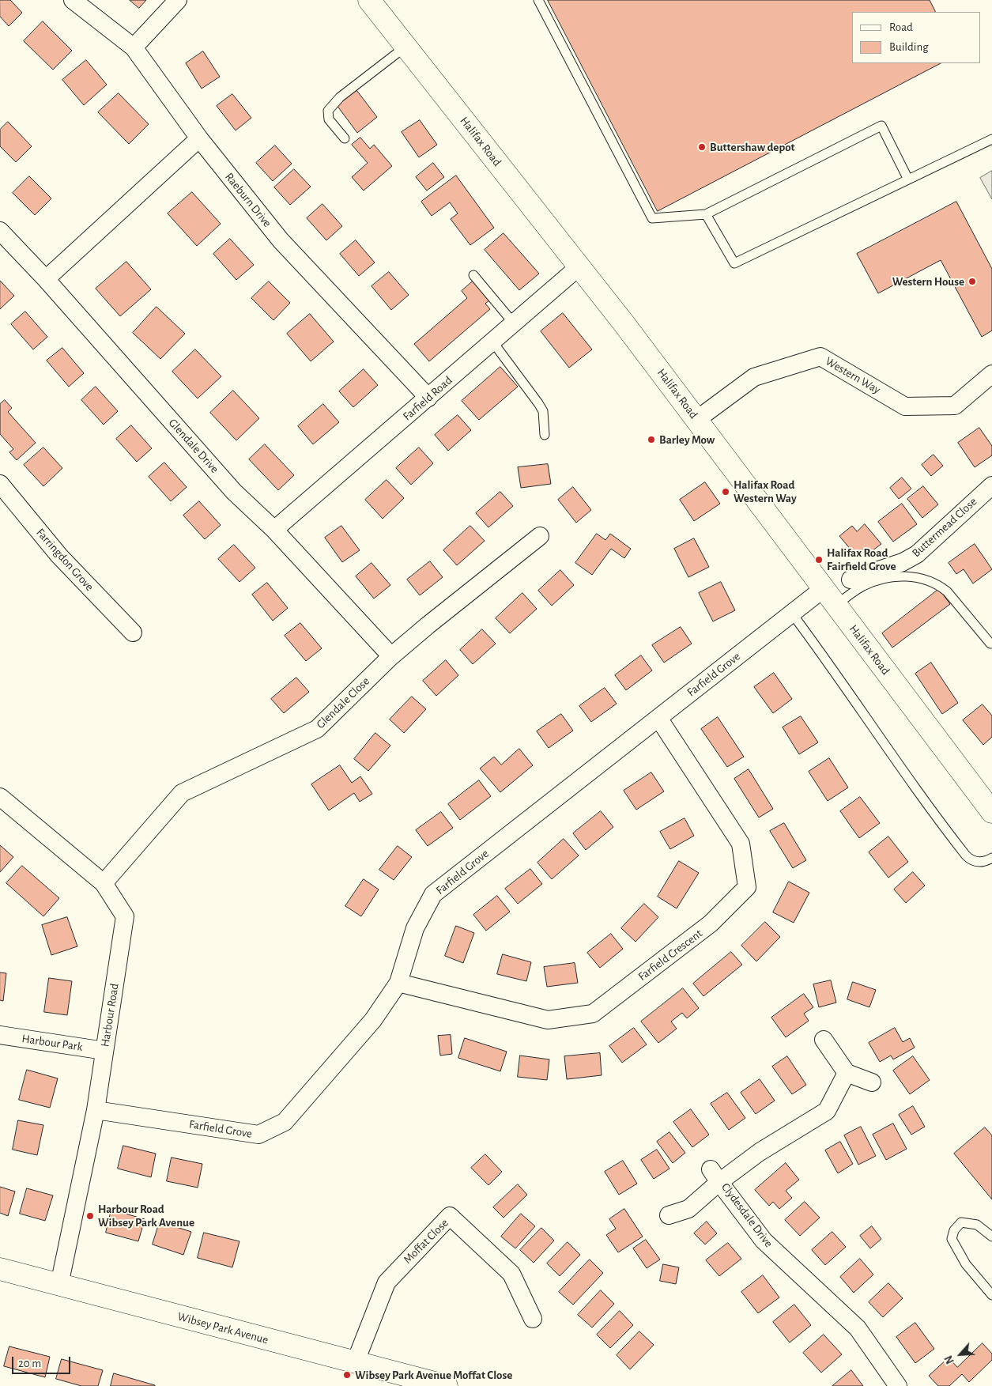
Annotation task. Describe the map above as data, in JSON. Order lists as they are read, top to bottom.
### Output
{
  "streets": {
    "main road": ["Halifax Road", "Wibsey Park Avenue"],
    "street": [
      "Raeburn Drive",
      "Western Way",
      "Farfield Road",
      "Glendale Drive",
      "Buttermead Close",
      "Farringdon Grove",
      "Farfield Grove",
      "Glendale Close",
      "Farfield Crescent",
      "Harbour Road",
      "Harbour Park",
      "Clydesdale Drive",
      "Moffat Close"
    ]
  },
  "crossings": [
    ["Halifax Road", "Western Way"],
    ["Halifax Road", "Farfield Road"],
    ["Halifax Road", "Farfield Grove"],
    ["Raeburn Drive", "Farfield Road"],
    ["Farfield Road", "Glendale Drive"],
    ["Glendale Drive", "Glendale Close"],
    ["Farfield Grove", "Farfield Crescent"],
    ["Farfield Grove", "Harbour Road"],
    ["Glendale Close", "Harbour Road"],
    ["Harbour Road", "Harbour Park"],
    ["Harbour Road", "Wibsey Park Avenue"],
    ["Moffat Close", "Wibsey Park Avenue"]
  ],
  "places": [
    "Buttershaw depot",
    "Western House",
    "Barley Mow",
    "Halifax Road Western Way",
    "Halifax Road Fairfield Grove",
    "Harbour Road Wibsey Park Avenue",
    "Wibsey Park Avenue Moffat Close"
  ],
  "legend": ["Road", "Building"],
  "scale_bar": "20 m",
  "north": "bottom left"
}
